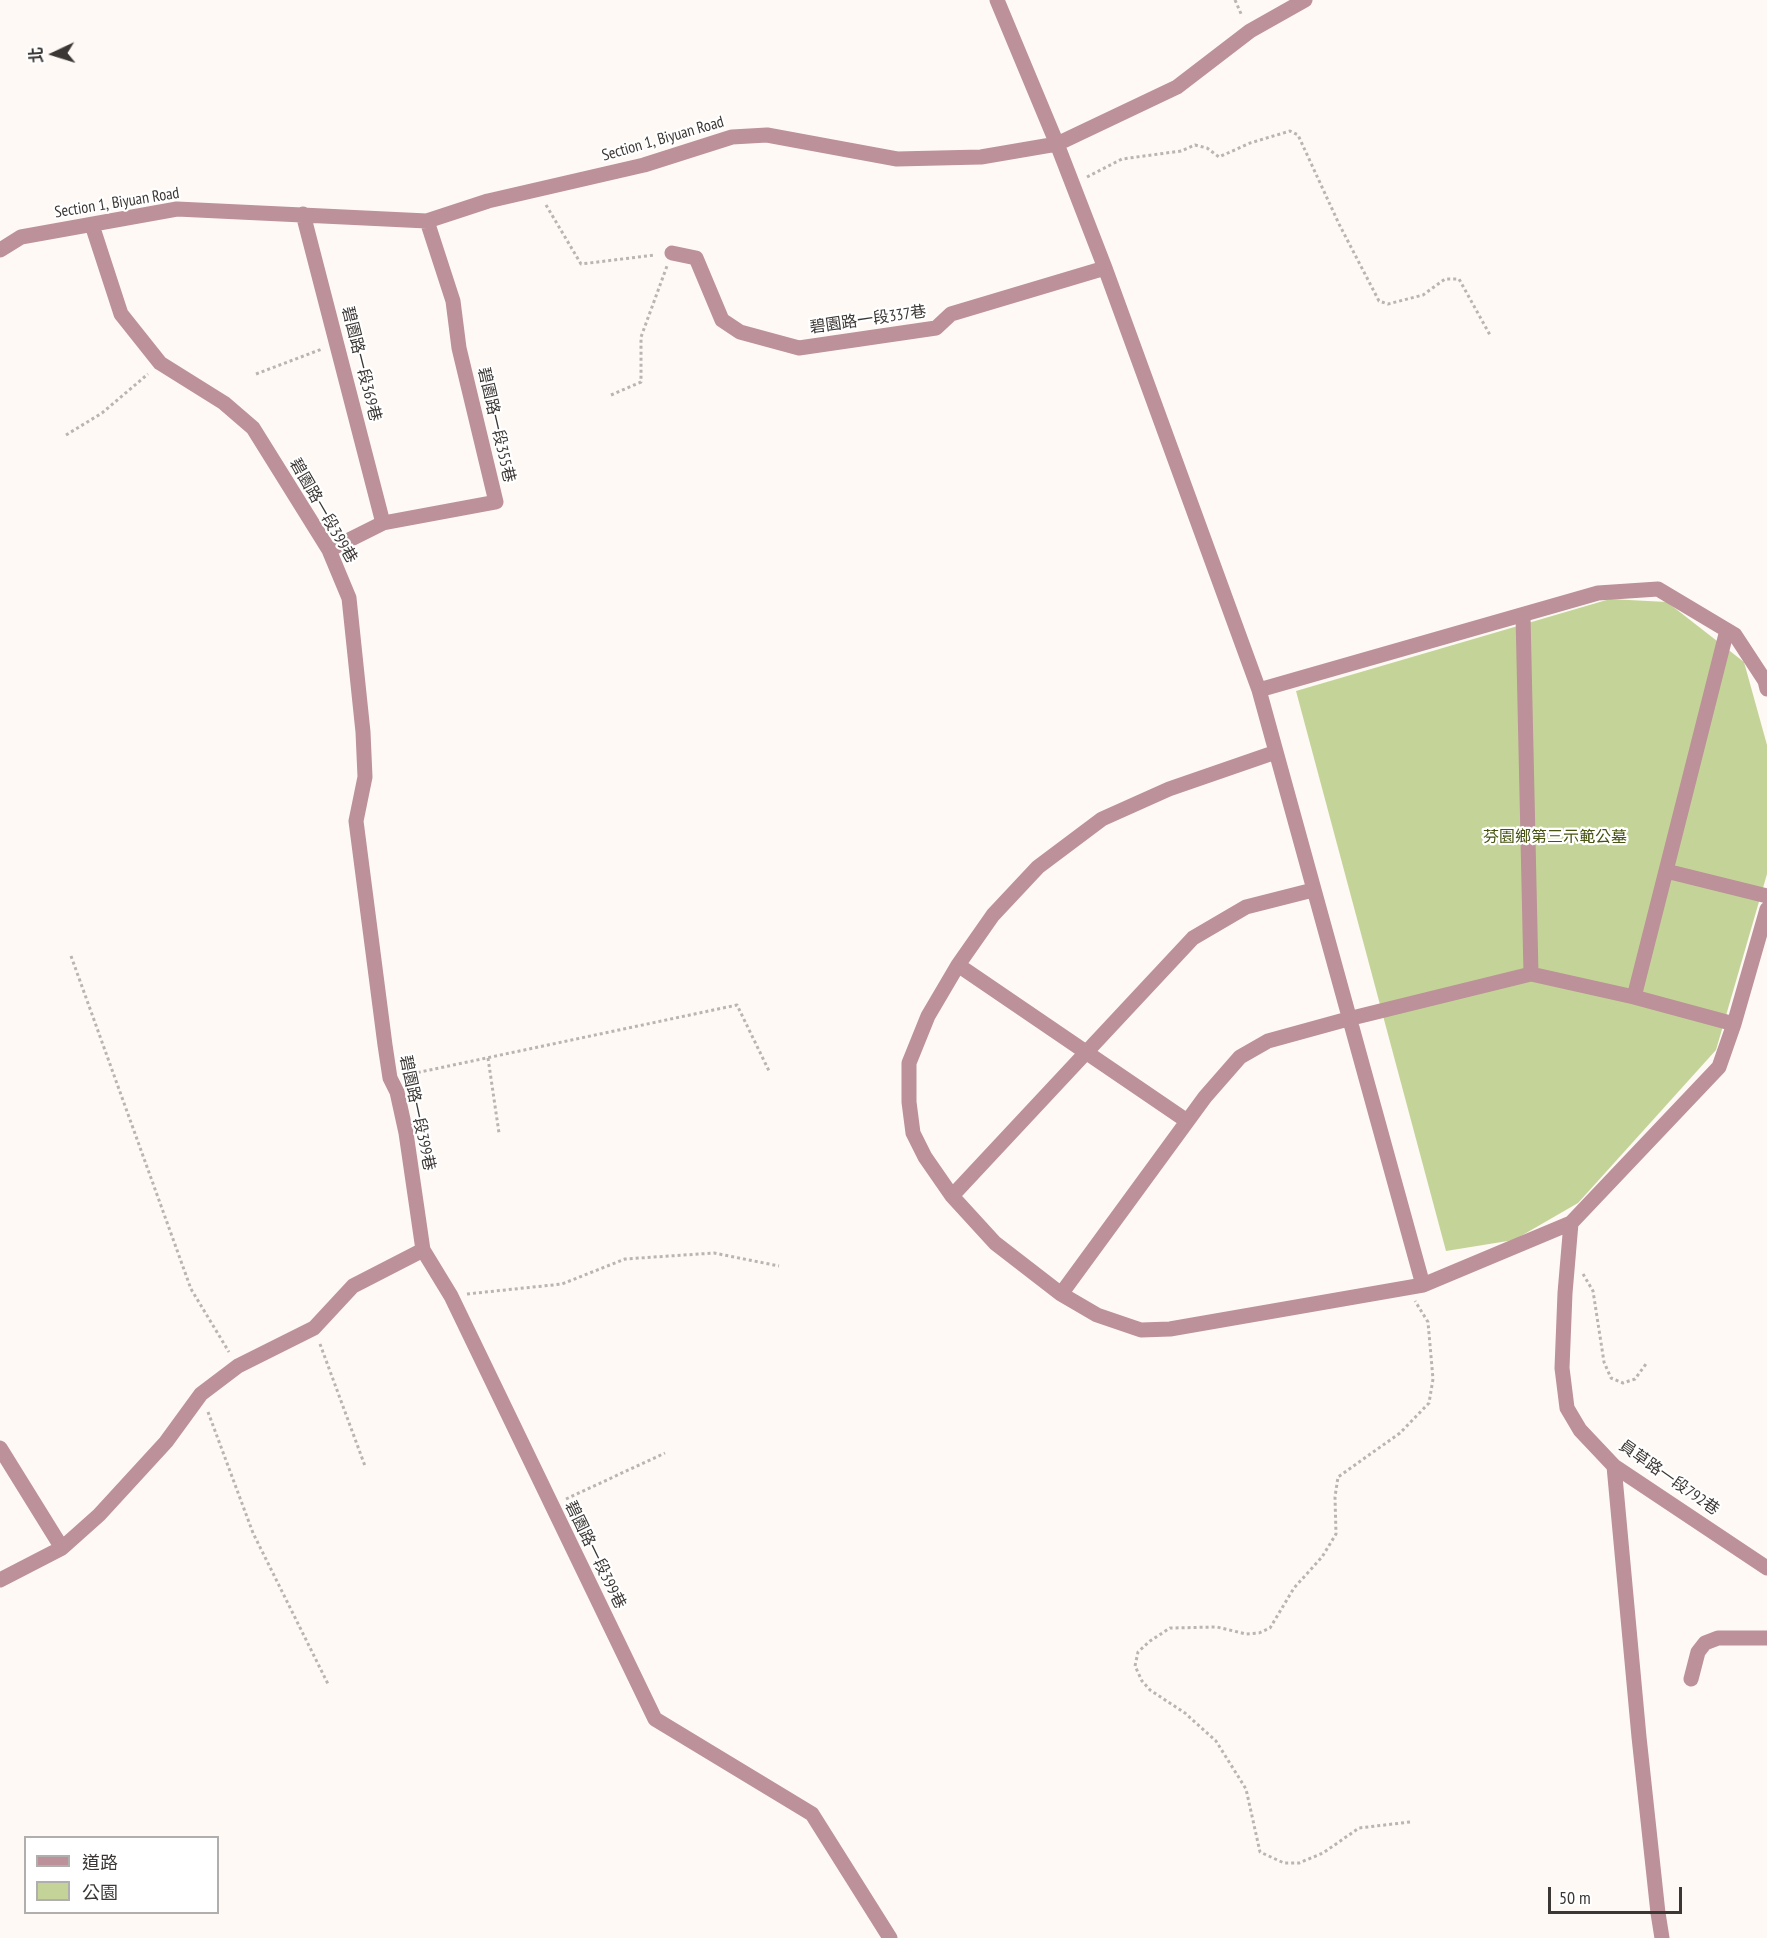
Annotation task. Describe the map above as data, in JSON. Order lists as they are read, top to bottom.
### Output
{
  "streets": {
    "street": [
      "Section 1, Biyuan Road",
      "碧園路一段337巷",
      "碧園路一段369巷",
      "碧園路一段355巷",
      "碧園路一段399巷",
      "員草路一段792巷"
    ]
  },
  "crossings": [
    ["Section 1, Biyuan Road", "碧園路一段369巷"],
    ["Section 1, Biyuan Road", "碧園路一段355巷"],
    ["Section 1, Biyuan Road", "碧園路一段399巷"],
    ["碧園路一段369巷", "碧園路一段355巷"],
    ["碧園路一段355巷", "碧園路一段399巷"]
  ],
  "parks": ["芬園鄉第三示範公墓"],
  "legend": ["道路", "公園"],
  "scale_bar": "50 m",
  "north": "left"
}
